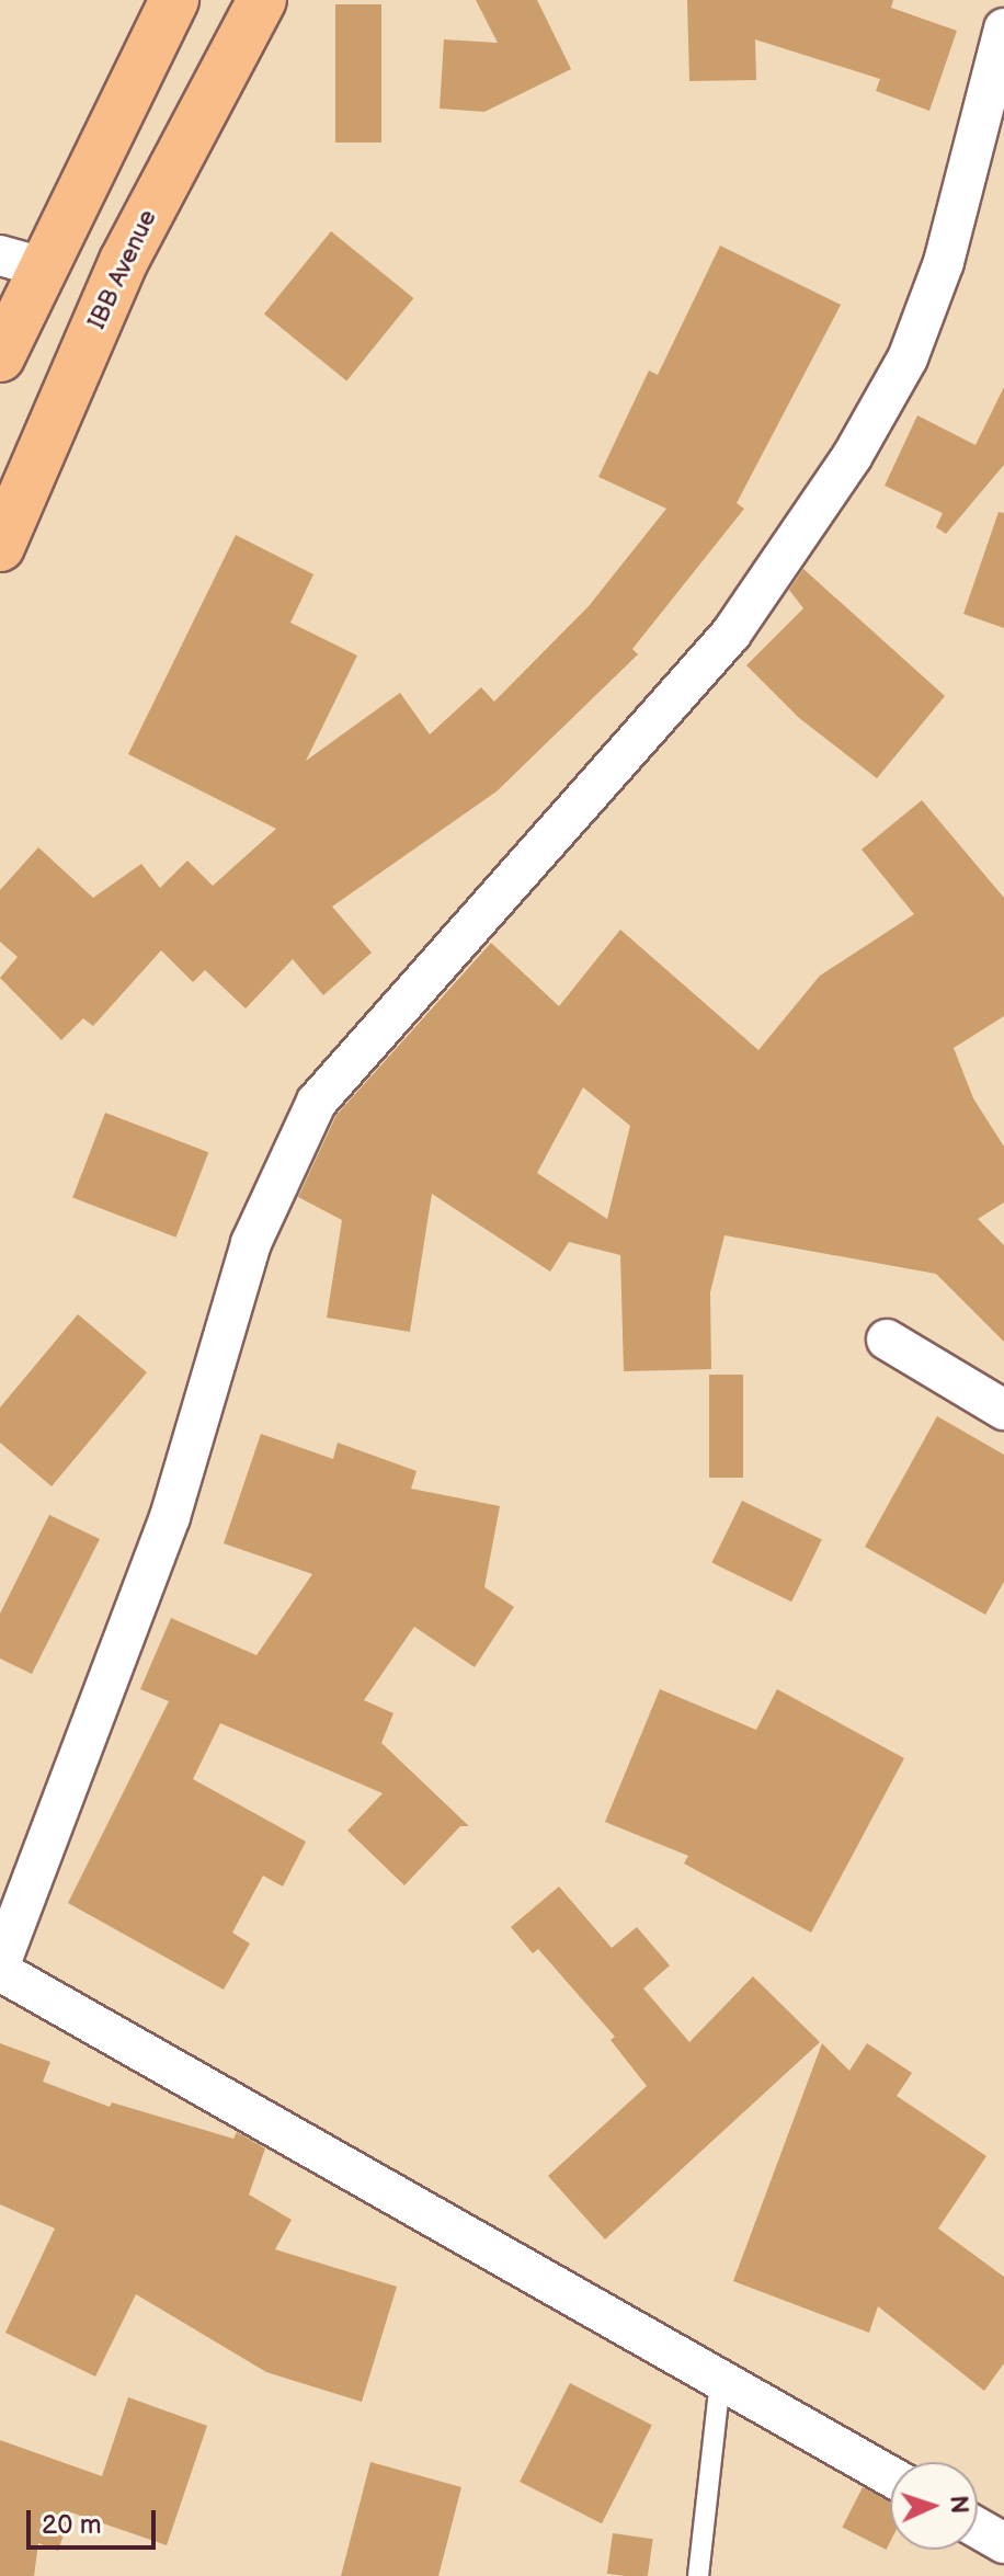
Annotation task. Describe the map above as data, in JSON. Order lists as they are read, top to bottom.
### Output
{
  "streets": {
    "main road": ["IBB Avenue"]
  },
  "scale_bar": "20 m",
  "north": "right"
}
